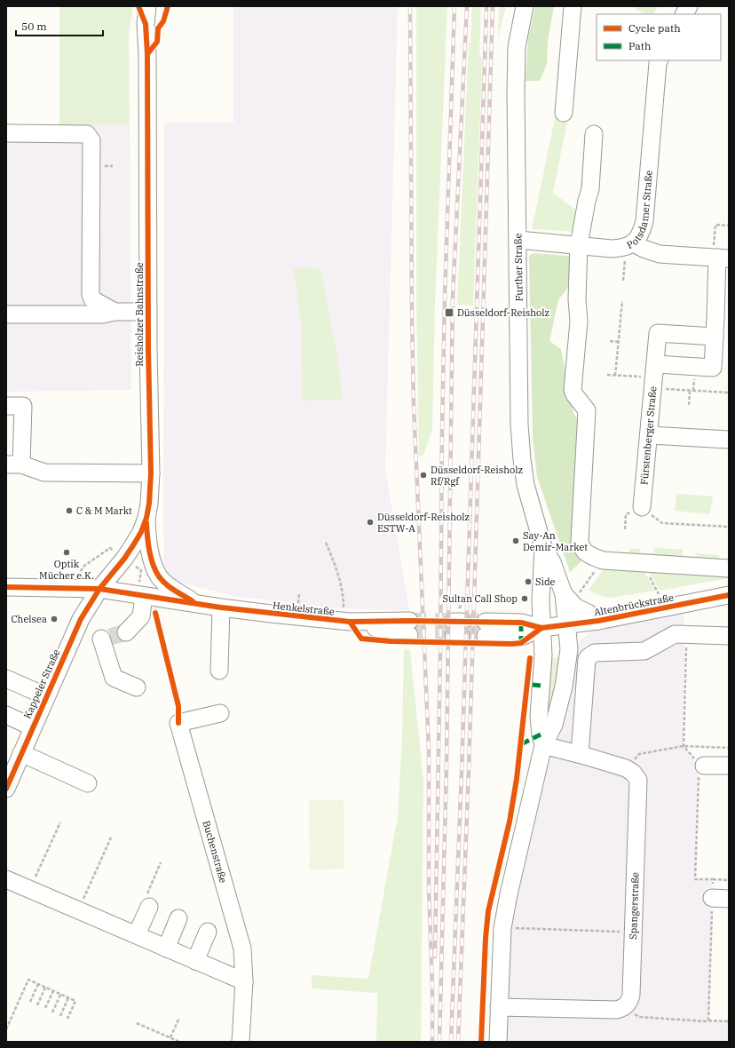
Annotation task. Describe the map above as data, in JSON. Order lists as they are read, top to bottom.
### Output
{
  "streets": {
    "street": [
      "Potsdamer Straße",
      "Further Straße",
      "Reisholzer Bahnstraße",
      "Fürstenberger Straße",
      "Altenbrückstraße",
      "Henkelstraße",
      "Kappeler Straße",
      "Buchenstraße",
      "Spangerstraße"
    ]
  },
  "crossings": [
    ["Potsdamer Straße", "Further Straße"],
    ["Further Straße", "Altenbrückstraße"],
    ["Reisholzer Bahnstraße", "Henkelstraße"],
    ["Reisholzer Bahnstraße", "Kappeler Straße"],
    ["Henkelstraße", "Kappeler Straße"]
  ],
  "places": {
    "transit": ["Düsseldorf-Reisholz"],
    "other": [
      "Düsseldorf-Reisholz Rf/Rgf",
      "C & M Markt",
      "Düsseldorf-Reisholz ESTW-A",
      "Say-An Demir-Market",
      "Optik Mücher e.K.",
      "Side",
      "Sultan Call Shop",
      "Chelsea"
    ]
  },
  "legend": ["Cycle path", "Path"],
  "scale_bar": "50 m"
}
